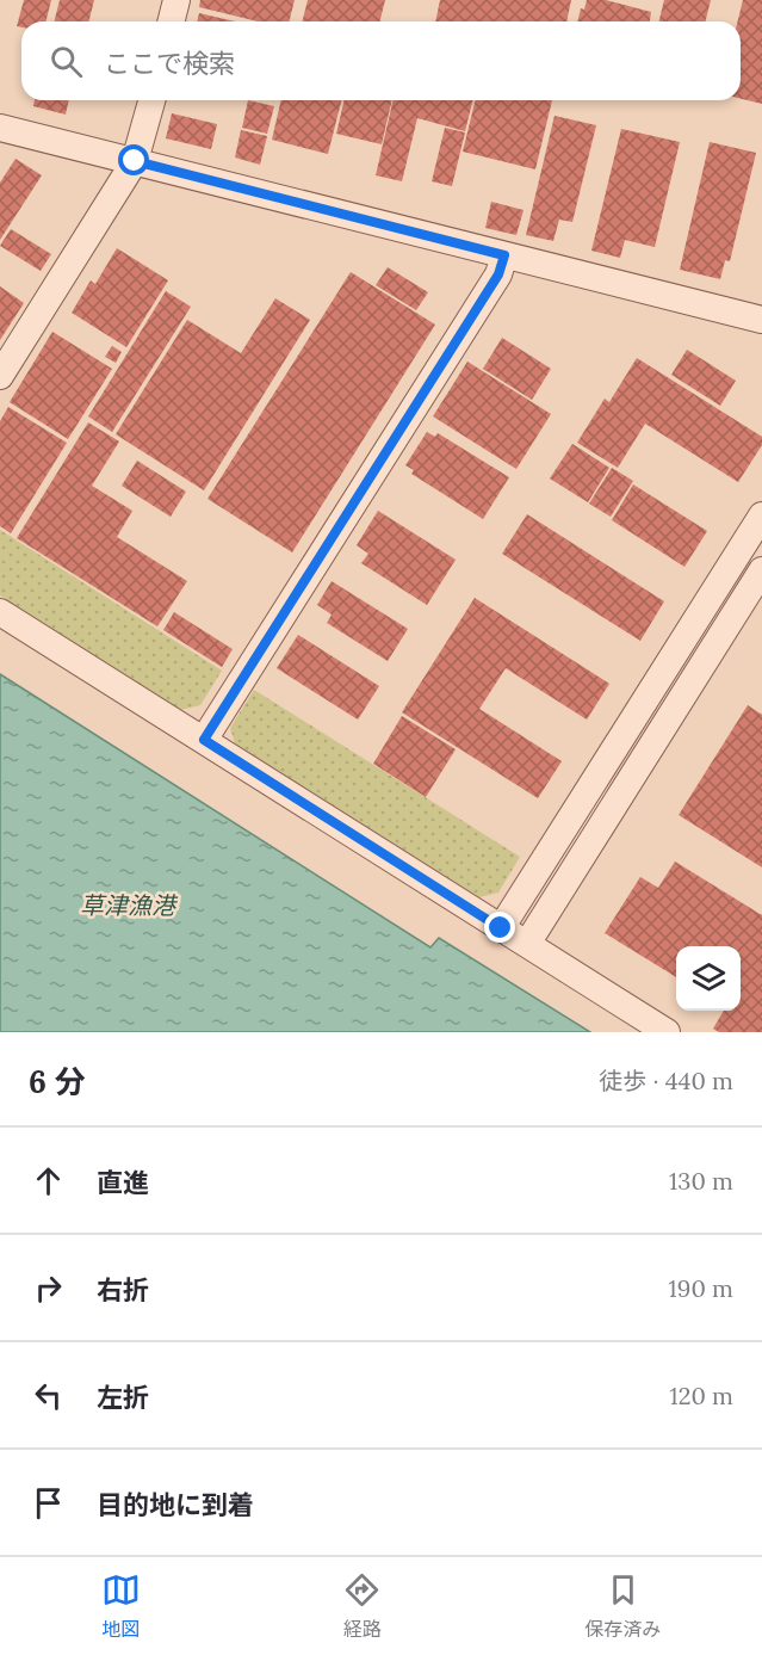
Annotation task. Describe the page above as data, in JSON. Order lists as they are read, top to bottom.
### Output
{
  "water": ["草津漁港"],
  "page": {
    "search": "ここで検索",
    "heading": ["6 分", "徒歩 · 440 m"],
    "list": [
      ["直進", "130 m"],
      ["右折", "190 m"],
      ["左折", "120 m"],
      "目的地に到着"
    ],
    "nav": ["地図", "経路", "保存済み"]
  }
}
